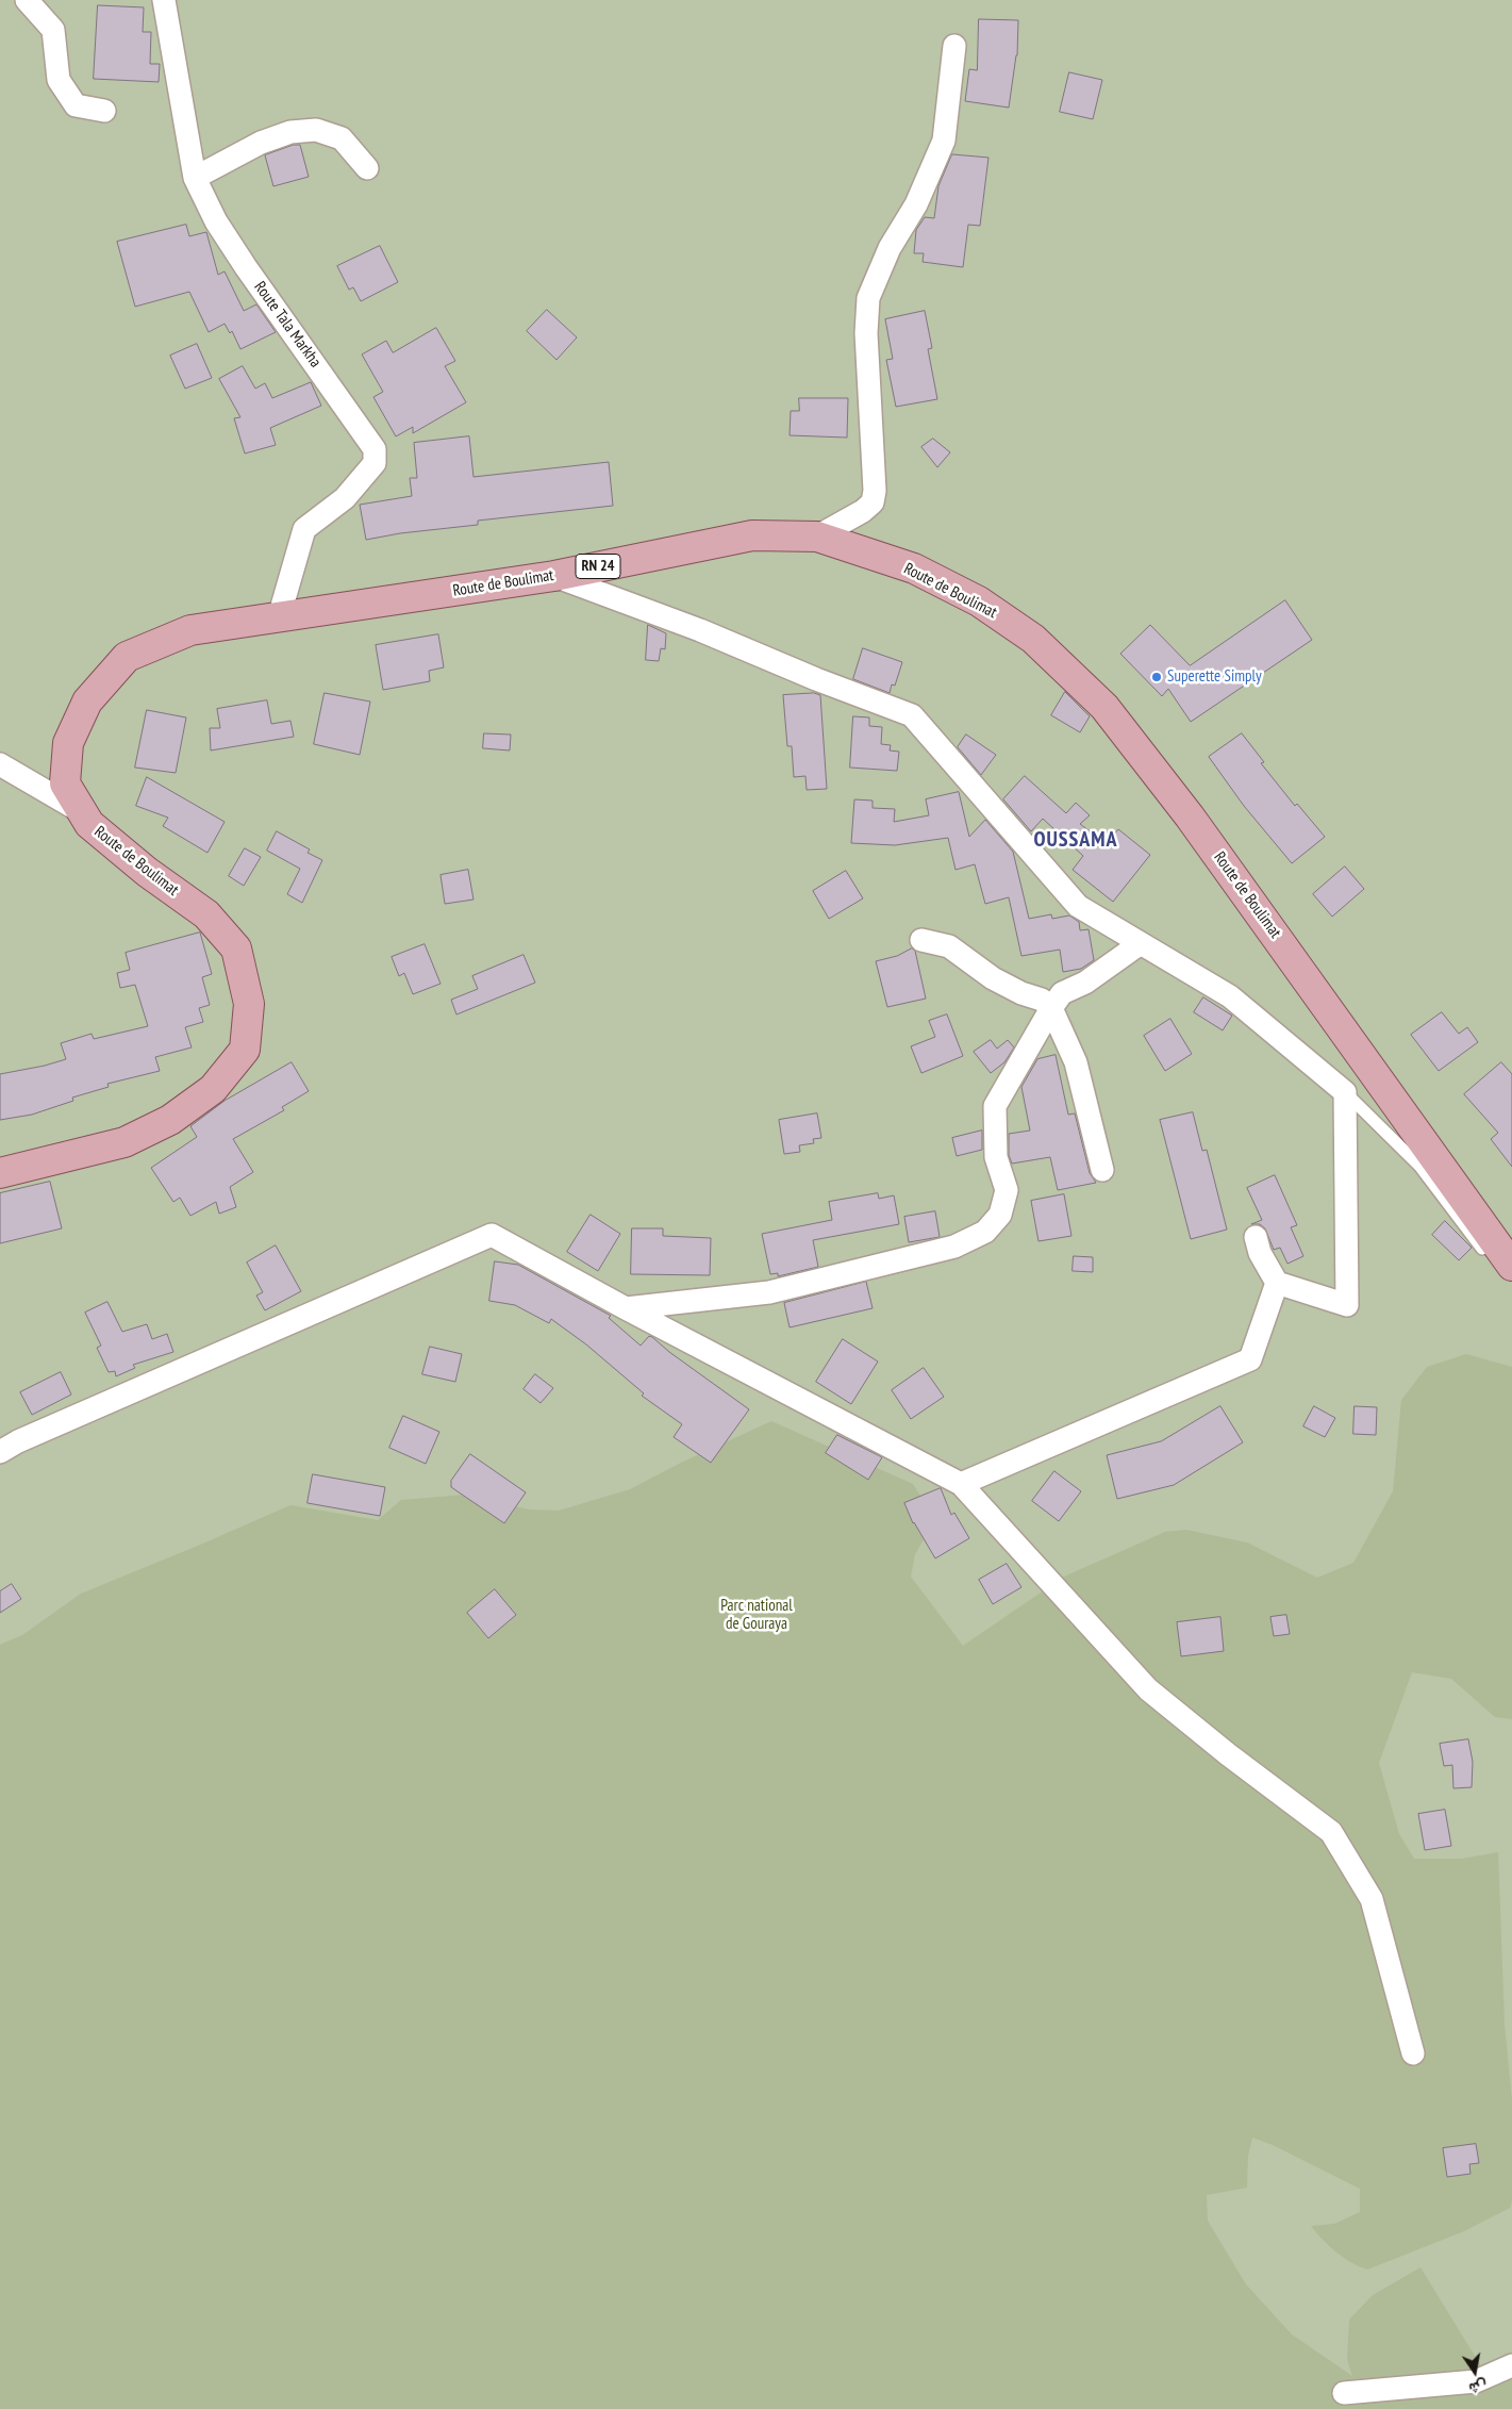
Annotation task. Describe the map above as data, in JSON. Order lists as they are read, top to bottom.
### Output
{
  "streets": {
    "main road": ["RN 24", "Route de Boulimat"],
    "street": ["Route Tala Markha"]
  },
  "crossings": [
    ["Route Tala Markha", "Route de Boulimat"]
  ],
  "districts": ["OUSSAMA"],
  "parks": ["Parc national de Gouraya"],
  "places": ["Superette Simply"],
  "north": "bottom"
}
